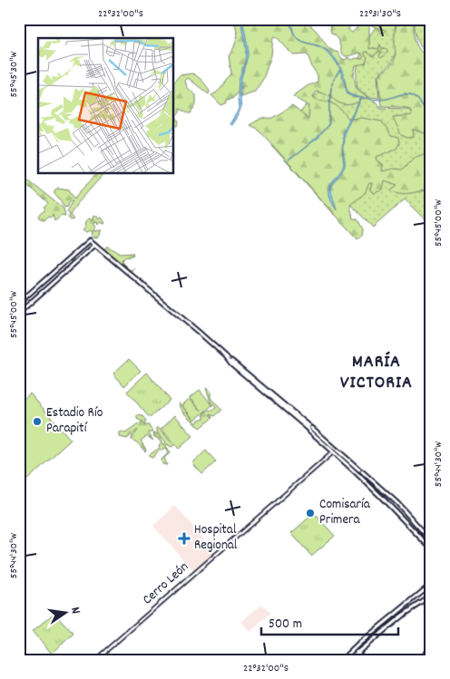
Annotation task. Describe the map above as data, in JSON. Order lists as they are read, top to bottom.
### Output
{
  "streets": {
    "street": ["Cerro León"]
  },
  "districts": ["MARÍA VICTORIA"],
  "places": {
    "other": ["Estadio Río Parapití", "Comisaría Primera"],
    "health": ["Hospital Regional"]
  },
  "scale_bar": "500 m",
  "north": "right",
  "coordinates": [
    "22°32'00\"S",
    "22°31'30\"S",
    "55°45'30\"W",
    "55°45'00\"W",
    "55°44'30\"W"
  ]
}
